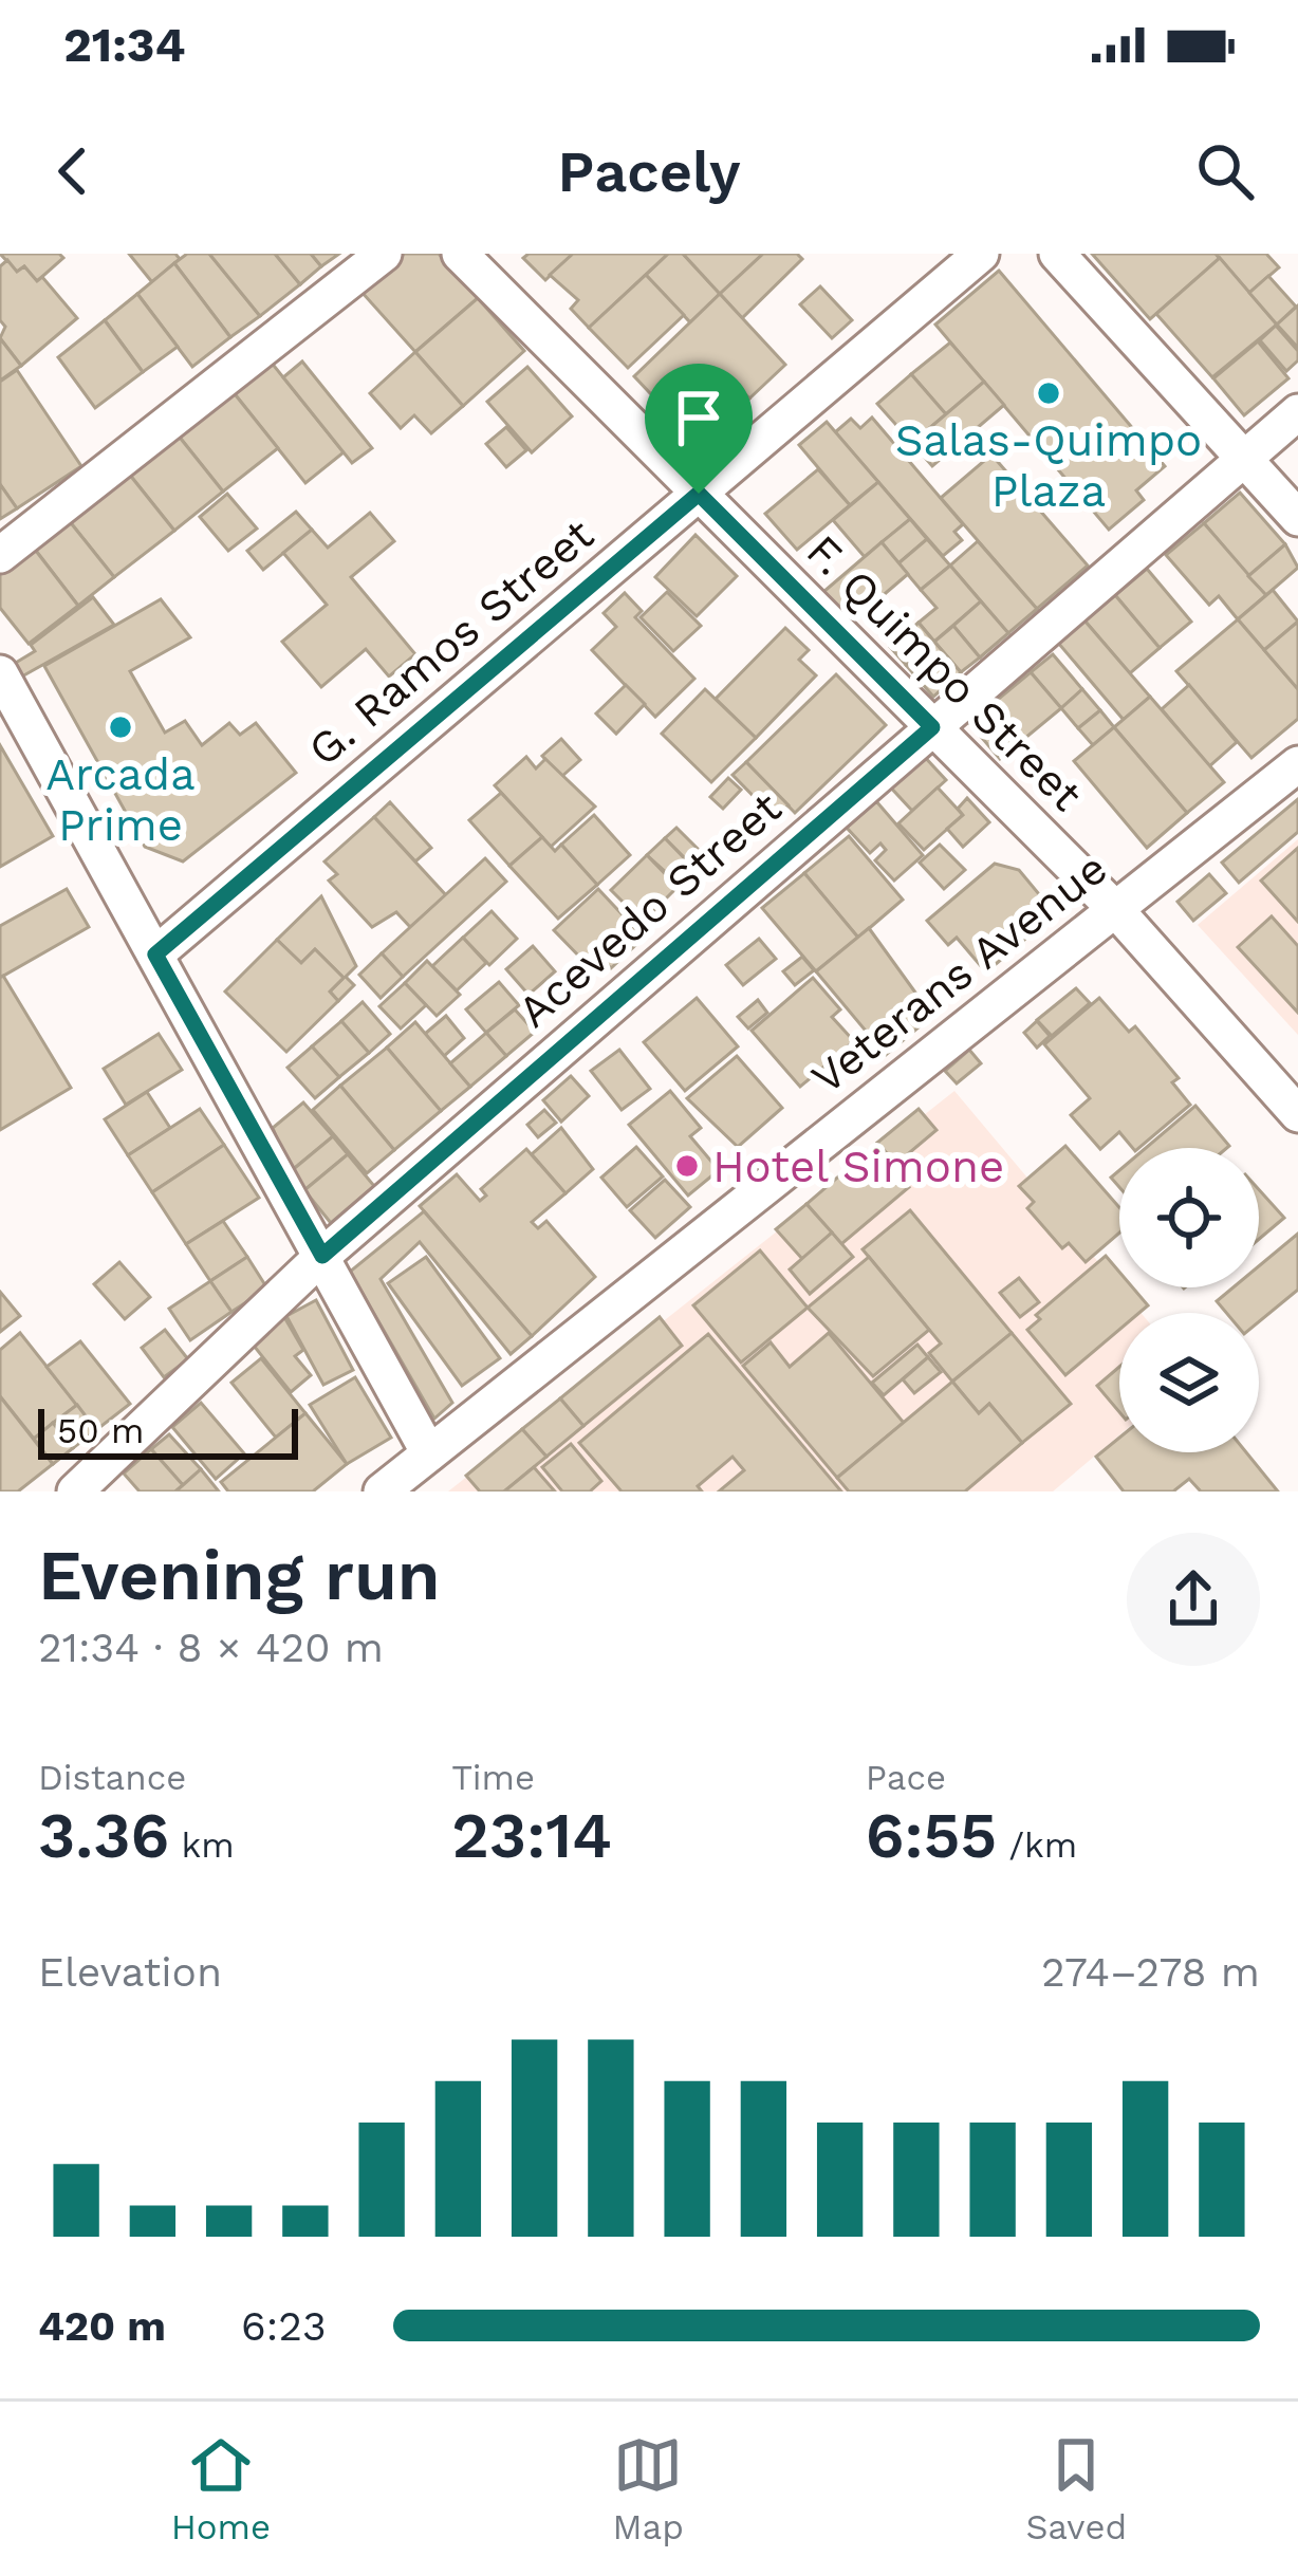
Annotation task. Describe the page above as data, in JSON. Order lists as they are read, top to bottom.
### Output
{
  "streets": {
    "street": [
      "G. Ramos Street",
      "F. Quimpo Street",
      "Acevedo Street",
      "Veterans Avenue"
    ]
  },
  "crossings": [
    ["G. Ramos Street", "F. Quimpo Street"],
    ["F. Quimpo Street", "Acevedo Street"],
    ["F. Quimpo Street", "Veterans Avenue"]
  ],
  "places": ["Salas-Quimpo Plaza", "Arcada Prime", "Hotel Simone"],
  "scale_bar": "50 m",
  "page": {
    "status": "21:34",
    "header": "Pacely",
    "scale": "50 m",
    "heading": ["Evening run", "21:34 · 8 × 420 m"],
    "stats": [
      ["Distance", "3.36 km"],
      ["Time", "23:14"],
      ["Pace", "6:55 /km"]
    ],
    "chart": ["Elevation", "274–278 m"],
    "list": [
      {
        "name": "420 m",
        "note": "6:23"
      }
    ],
    "tabs": ["Home", "Map", "Saved"]
  }
}
